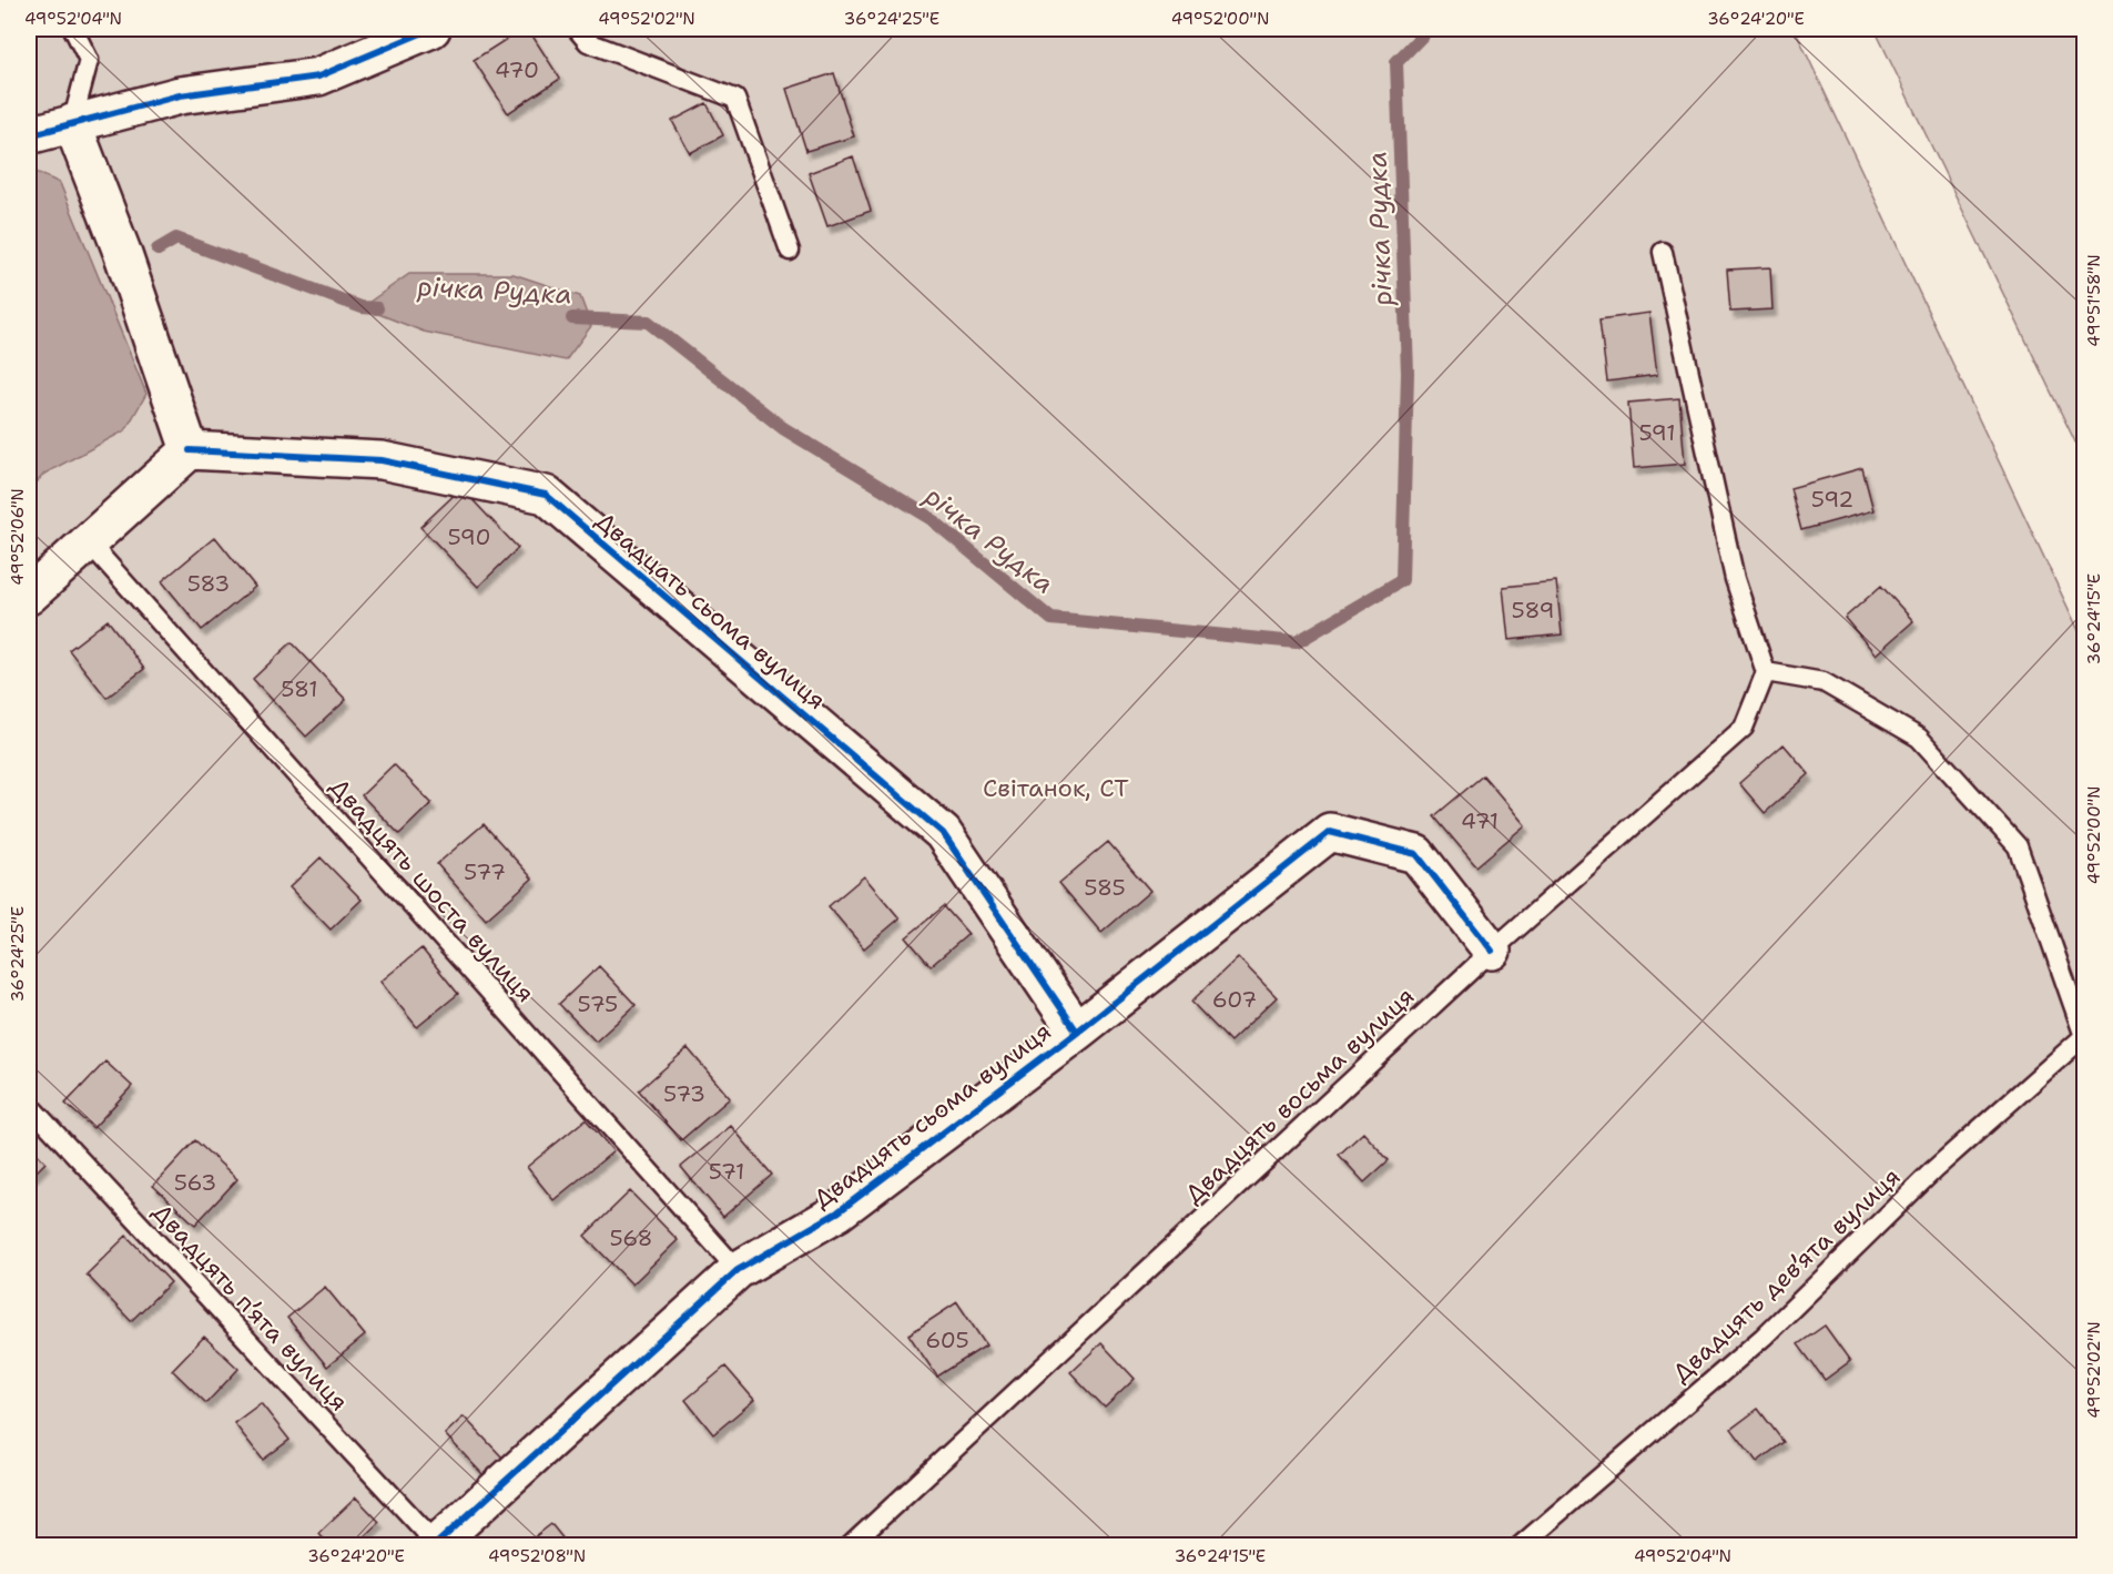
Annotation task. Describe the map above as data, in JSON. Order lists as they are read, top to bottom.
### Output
{
  "streets": {
    "street": ["Двадцать сьома вулиця", "Двадцять сьома вулиця"],
    "lane": [
      "Двадцять шоста вулиця",
      "Двадцять восьма вулиця",
      "Двадцять дев’ята вулиця",
      "Двадцять п’ята вулиця"
    ]
  },
  "crossings": [
    ["Двадцать сьома вулиця", "Двадцять сьома вулиця"],
    ["Двадцять шоста вулиця", "Двадцять сьома вулиця"],
    ["Двадцять восьма вулиця", "Двадцять сьома вулиця"],
    ["Двадцять сьома вулиця", "Двадцять п’ята вулиця"]
  ],
  "water": ["річка Рудка"],
  "parks": ["Світанок, СТ"],
  "house_numbers": [
    "470",
    "591",
    "592",
    "590",
    "583",
    "589",
    "581",
    "471",
    "577",
    "585",
    "607",
    "575",
    "573",
    "571",
    "563",
    "568",
    "605"
  ],
  "coordinates": [
    "49°52'04\"N",
    "49°52'02\"N",
    "36°24'25\"E",
    "49°52'00\"N",
    "36°24'20\"E",
    "49°51'58\"N",
    "49°52'06\"N",
    "36°24'15\"E",
    "49°52'08\"N"
  ]
}
